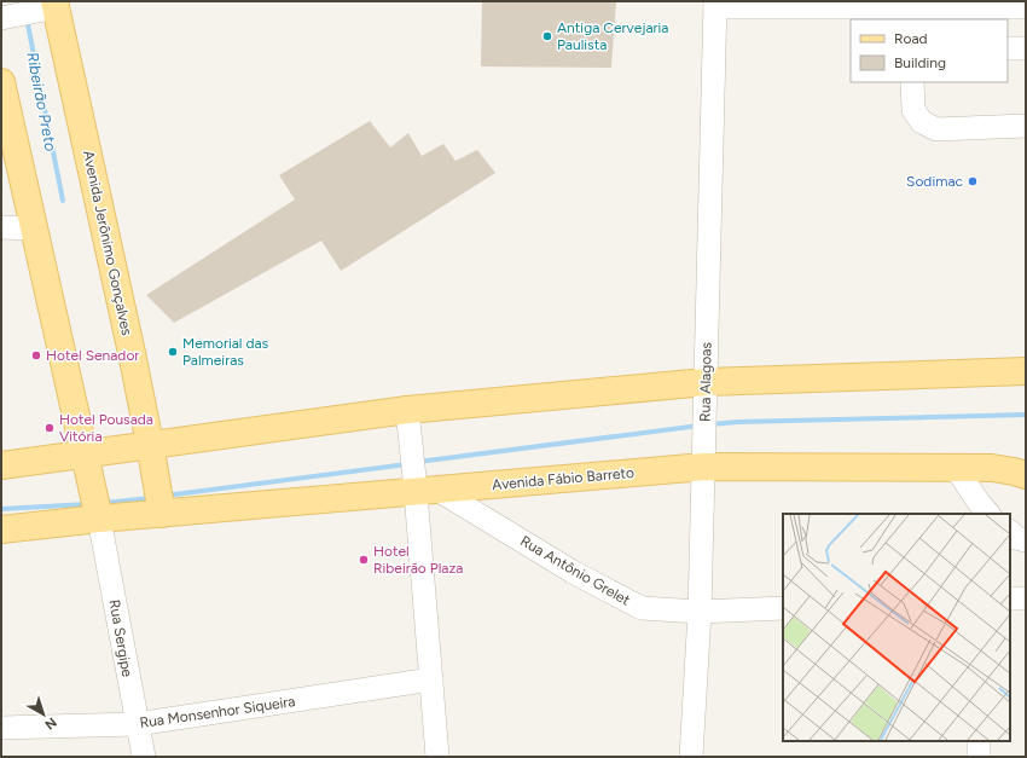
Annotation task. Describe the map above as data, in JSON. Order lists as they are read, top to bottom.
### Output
{
  "streets": {
    "main road": ["Avenida Jerônimo Gonçalves", "Avenida Fábio Barreto"],
    "street": [
      "Rua Alagoas",
      "Rua Antônio Grelet",
      "Rua Sergipe",
      "Rua Monsenhor Siqueira"
    ]
  },
  "crossings": [
    ["Avenida Jerônimo Gonçalves", "Avenida Fábio Barreto"],
    ["Rua Alagoas", "Avenida Fábio Barreto"],
    ["Rua Alagoas", "Rua Antônio Grelet"],
    ["Avenida Fábio Barreto", "Rua Antônio Grelet"],
    ["Avenida Fábio Barreto", "Rua Sergipe"],
    ["Rua Sergipe", "Rua Monsenhor Siqueira"]
  ],
  "water": ["Ribeirão Preto"],
  "places": [
    "Antiga Cervejaria Paulista",
    "Sodimac",
    "Memorial das Palmeiras",
    "Hotel Senador",
    "Hotel Pousada Vitória",
    "Hotel Ribeirão Plaza"
  ],
  "legend": ["Road", "Building"],
  "north": "bottom right"
}
